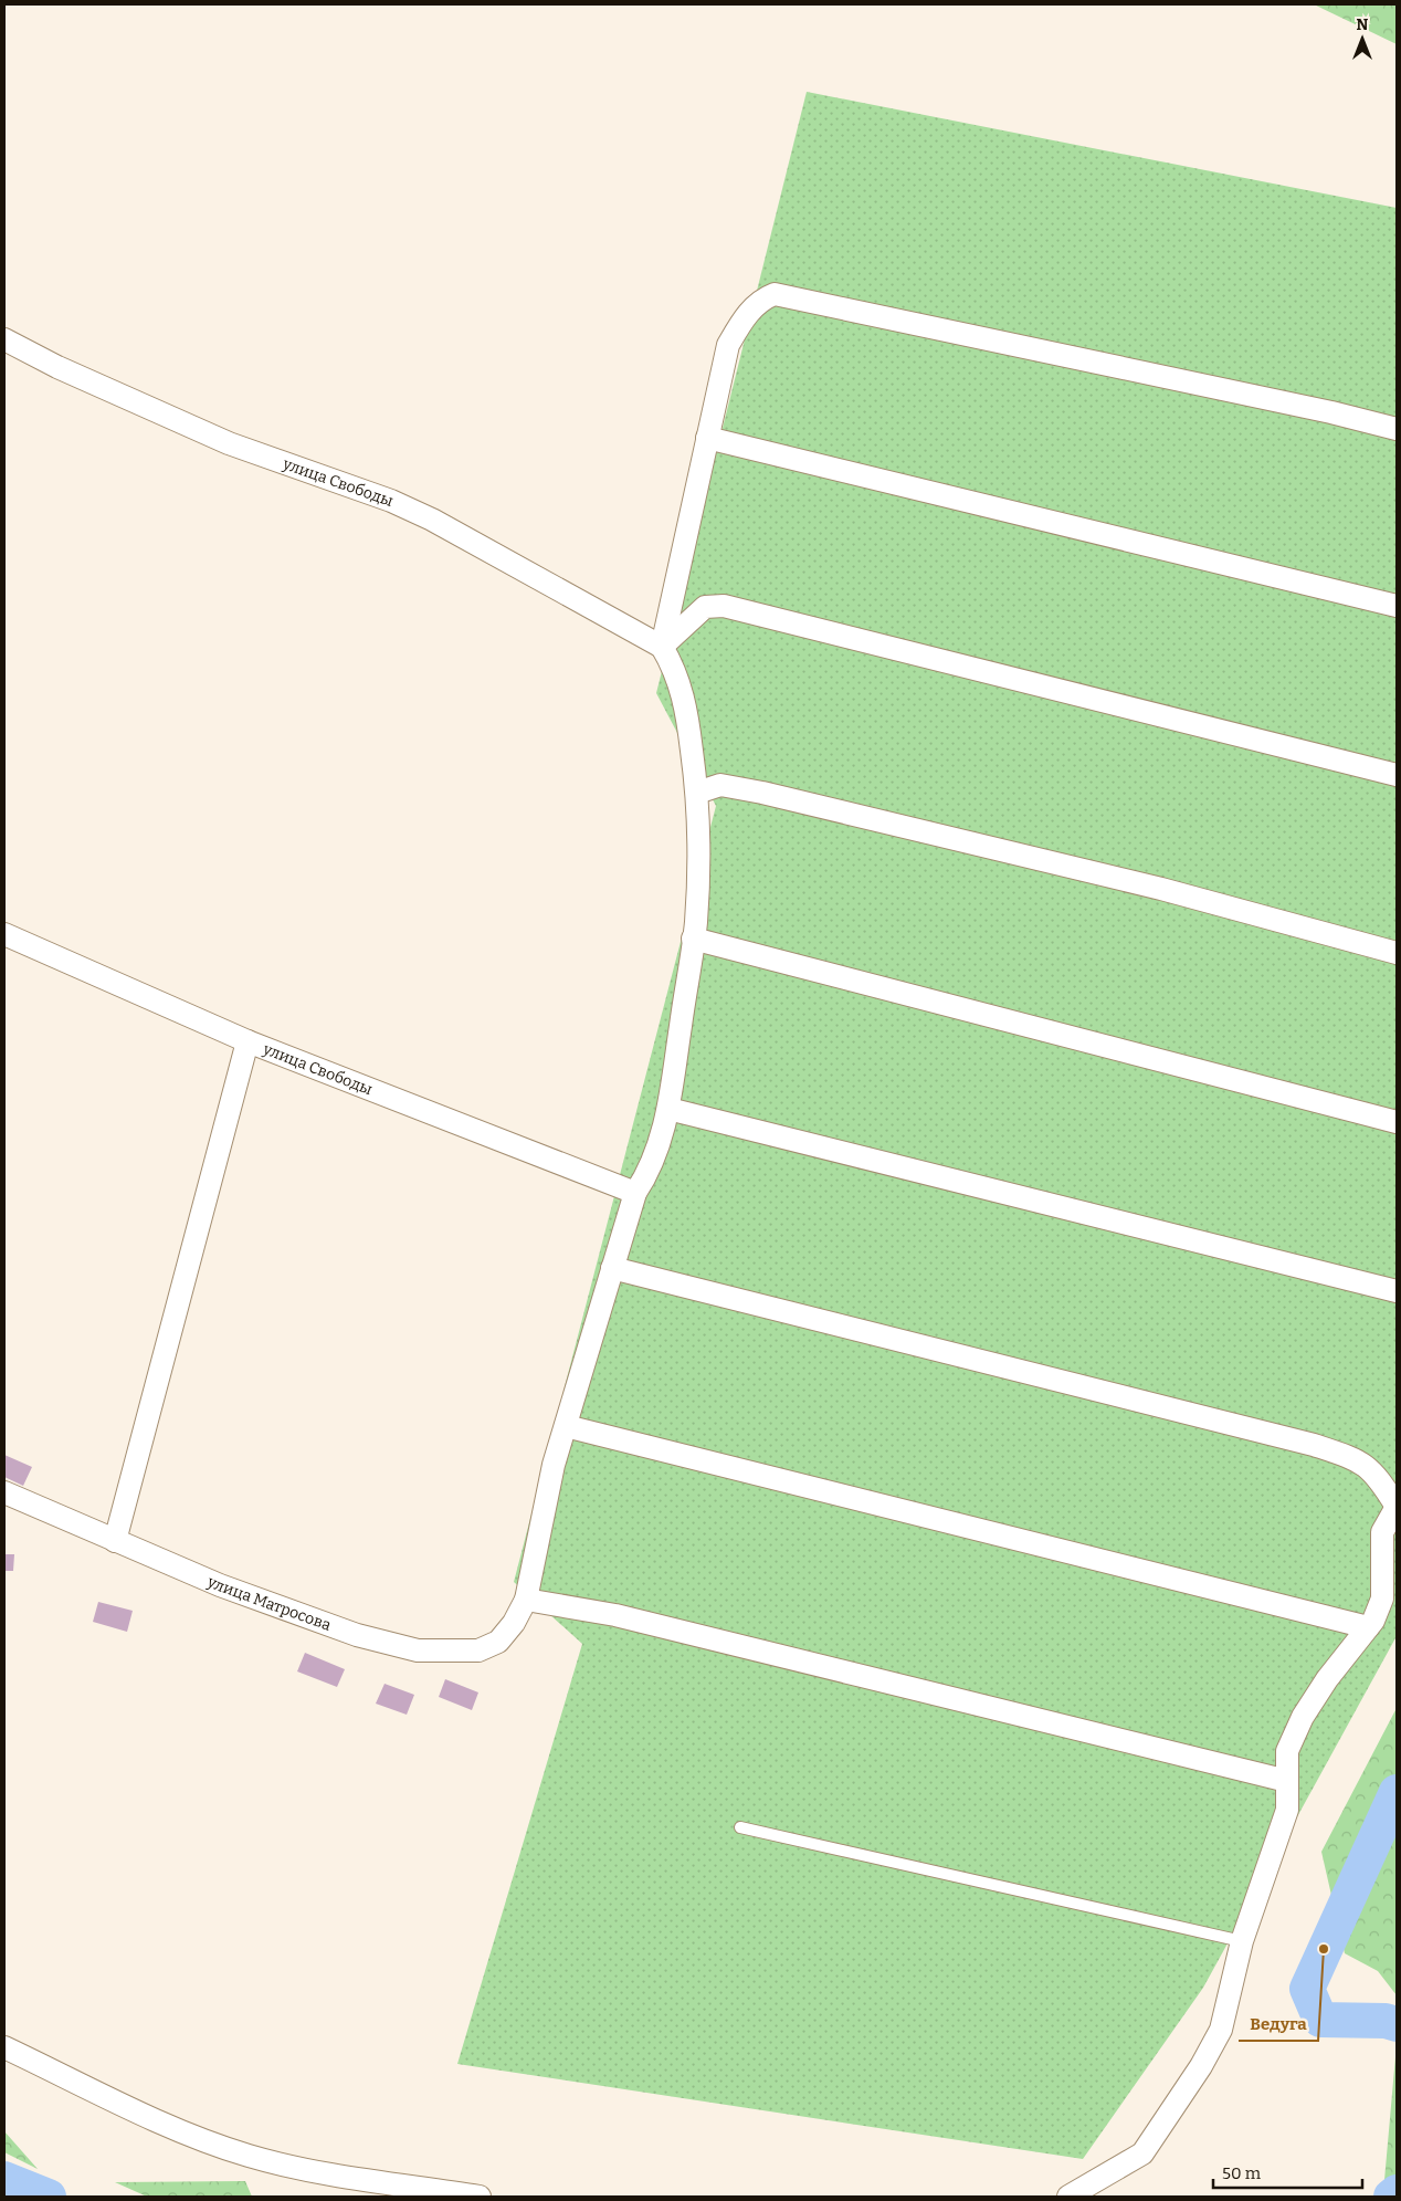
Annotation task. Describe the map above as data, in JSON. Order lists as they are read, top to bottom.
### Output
{
  "streets": {
    "street": ["улица Свободы", "улица Матросова"]
  },
  "crossings": [
    ["улица Свободы", "улица Матросова"]
  ],
  "places": ["Ведуга"],
  "scale_bar": "50 m",
  "north": "top"
}
